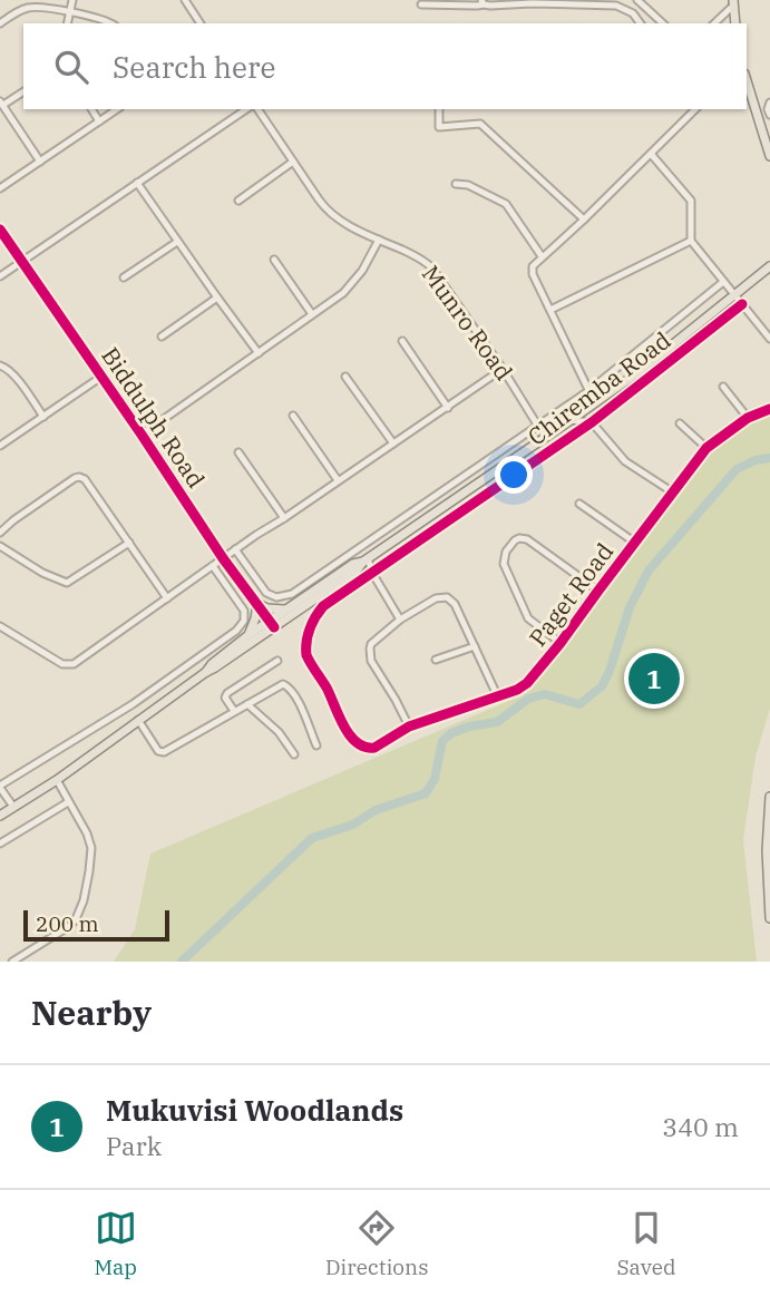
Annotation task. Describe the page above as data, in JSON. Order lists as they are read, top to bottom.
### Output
{
  "streets": {
    "main road": ["Chiremba Road"],
    "street": ["Munro Road", "Biddulph Road", "Paget Road"]
  },
  "crossings": [
    ["Chiremba Road", "Biddulph Road"],
    ["Chiremba Road", "Paget Road"]
  ],
  "scale_bar": "200 m",
  "page": {
    "search": "Search here",
    "pins": "1",
    "scale": "200 m",
    "heading": "Nearby",
    "list": [
      {
        "mark": "1",
        "name": "Mukuvisi Woodlands",
        "note": "Park",
        "value": "340 m"
      }
    ],
    "nav": ["Map", "Directions", "Saved"]
  }
}
